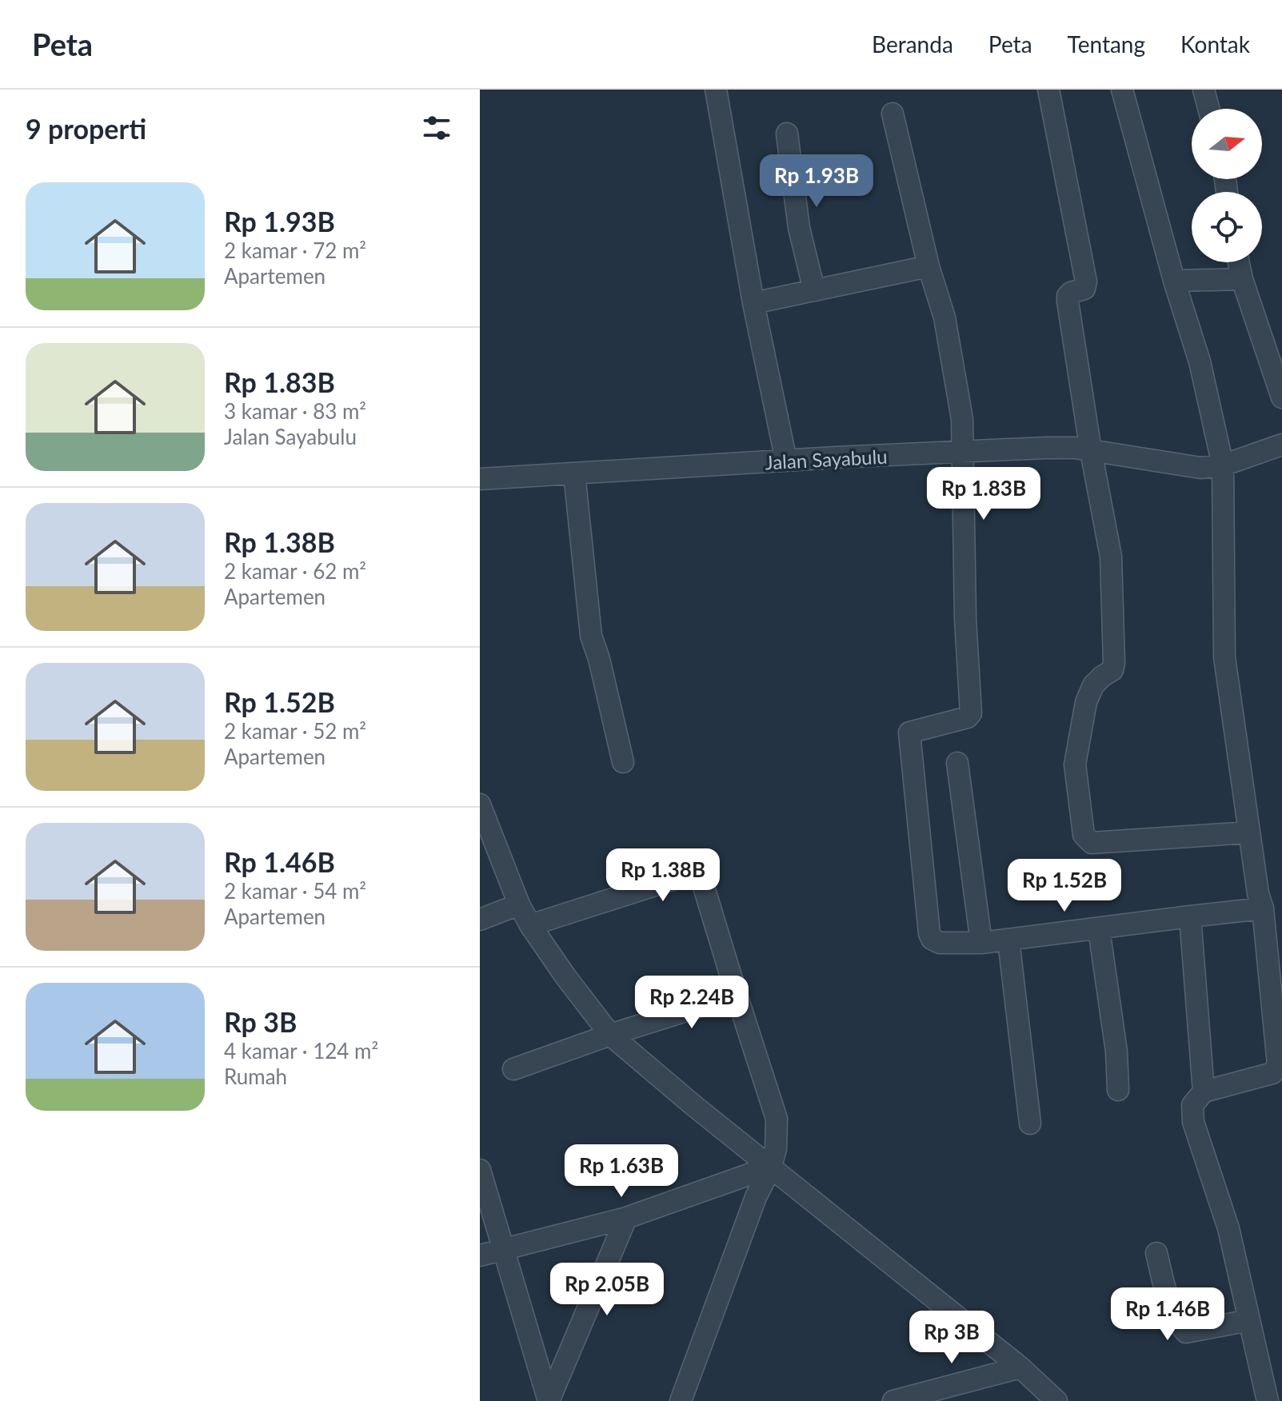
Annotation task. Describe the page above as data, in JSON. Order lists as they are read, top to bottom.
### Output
{
  "streets": {
    "street": ["Jalan Sayabulu"]
  },
  "north": "right",
  "page": {
    "header": "Peta",
    "nav": [
      "Beranda",
      "Peta",
      "Tentang",
      "Kontak"
    ],
    "heading": "9 properti",
    "price": [
      "Rp 1.93B",
      "Rp 1.83B",
      "Rp 1.38B",
      "Rp 1.52B",
      "Rp 2.24B",
      "Rp 1.63B",
      "Rp 2.05B",
      "Rp 1.46B",
      "Rp 3B"
    ],
    "list": [
      {
        "name": "Rp 1.93B",
        "note": "2 kamar · 72 m² · Apartemen"
      },
      {
        "name": "Rp 1.83B",
        "note": "3 kamar · 83 m² · Jalan Sayabulu"
      },
      {
        "name": "Rp 1.38B",
        "note": "2 kamar · 62 m² · Apartemen"
      },
      {
        "name": "Rp 1.52B",
        "note": "2 kamar · 52 m² · Apartemen"
      },
      {
        "name": "Rp 1.46B",
        "note": "2 kamar · 54 m² · Apartemen"
      },
      {
        "name": "Rp 3B",
        "note": "4 kamar · 124 m² · Rumah"
      }
    ]
  }
}
